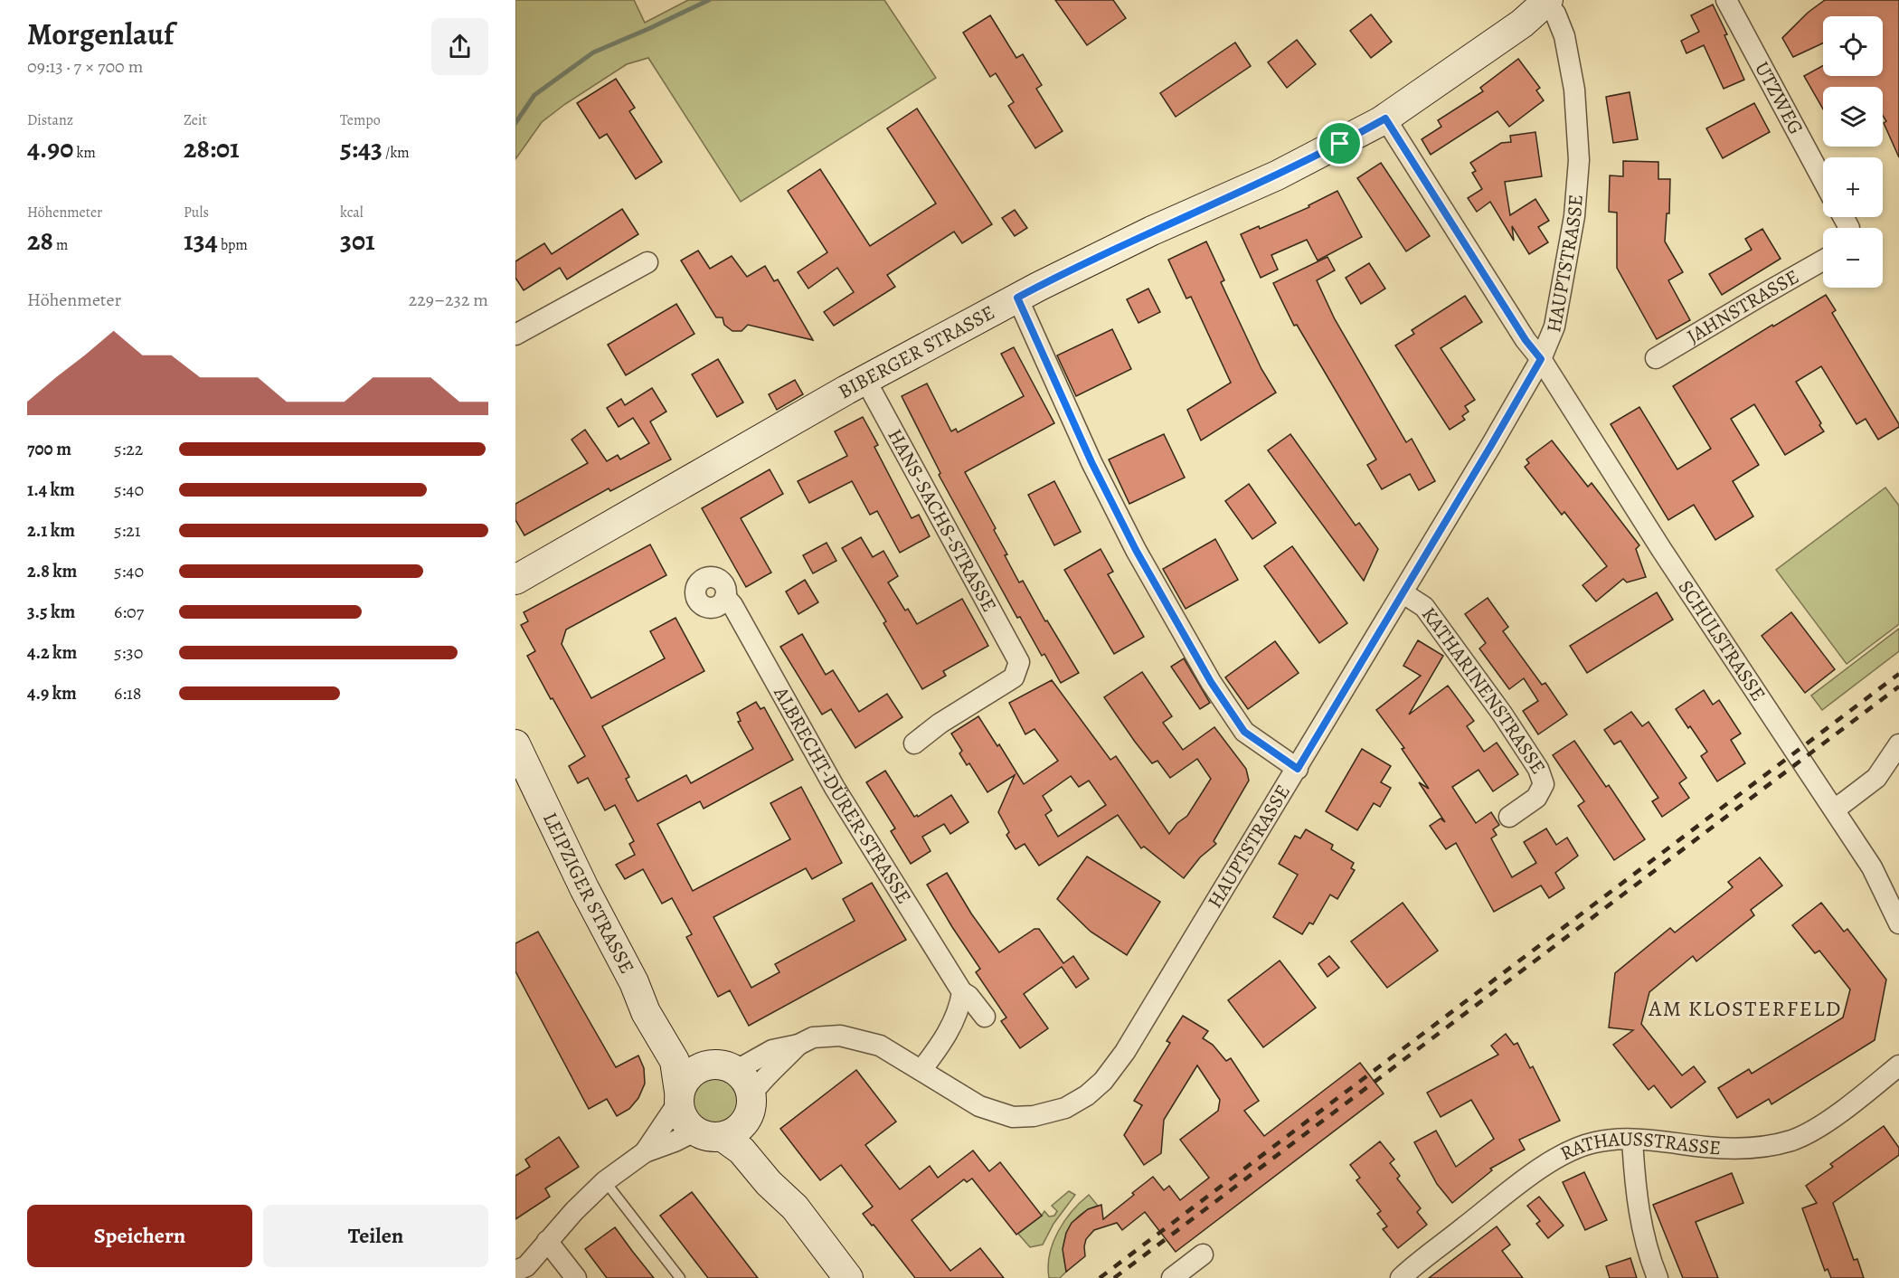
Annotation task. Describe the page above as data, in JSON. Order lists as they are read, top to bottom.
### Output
{
  "streets": {
    "main road": ["BIBERGER STRASSE", "LEIPZIGER STRASSE"],
    "street": [
      "UTZWEG",
      "HAUPTSTRASSE",
      "JAHNSTRASSE",
      "HANS-SACHS-STRASSE",
      "SCHULSTRASSE",
      "KATHARINENSTRASSE",
      "ALBRECHT-DÜRER-STRASSE",
      "RATHAUSSTRASSE"
    ]
  },
  "crossings": [
    ["HAUPTSTRASSE", "BIBERGER STRASSE"],
    ["HAUPTSTRASSE", "SCHULSTRASSE"],
    ["HAUPTSTRASSE", "KATHARINENSTRASSE"],
    ["HAUPTSTRASSE", "LEIPZIGER STRASSE"],
    ["BIBERGER STRASSE", "HANS-SACHS-STRASSE"],
    ["BIBERGER STRASSE", "SCHULSTRASSE"]
  ],
  "districts": ["AM KLOSTERFELD"],
  "page": {
    "heading": ["Morgenlauf", "09:13 · 7 × 700 m"],
    "map_buttons": ["+", "−"],
    "stats": [
      ["Distanz", "4.90 km"],
      ["Zeit", "28:01"],
      ["Tempo", "5:43 /km"],
      ["Höhenmeter", "28 m"],
      ["Puls", "134 bpm"],
      ["kcal", "301"]
    ],
    "chart": ["Höhenmeter", "229–232 m"],
    "list": [
      {
        "name": "700 m",
        "note": "5:22"
      },
      {
        "name": "1.4 km",
        "note": "5:40"
      },
      {
        "name": "2.1 km",
        "note": "5:21"
      },
      {
        "name": "2.8 km",
        "note": "5:40"
      },
      {
        "name": "3.5 km",
        "note": "6:07"
      },
      {
        "name": "4.2 km",
        "note": "5:30"
      },
      {
        "name": "4.9 km",
        "note": "6:18"
      }
    ],
    "buttons": ["Speichern", "Teilen"]
  }
}
